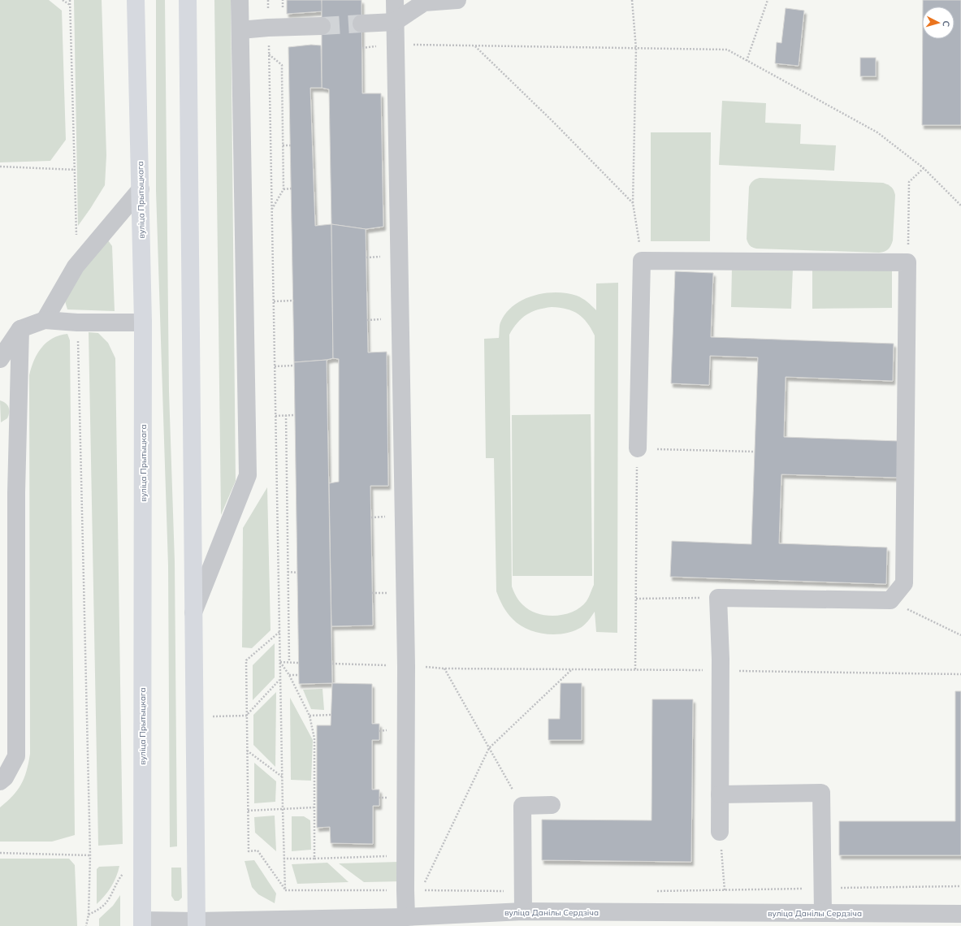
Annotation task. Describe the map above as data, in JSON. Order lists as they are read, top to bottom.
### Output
{
  "streets": {
    "main road": ["вуліца Прытыцкага"],
    "street": ["вуліца Данілы Сердзіча"]
  },
  "crossings": [
    ["вуліца Прытыцкага", "вуліца Данілы Сердзіча"]
  ],
  "north": "right"
}
